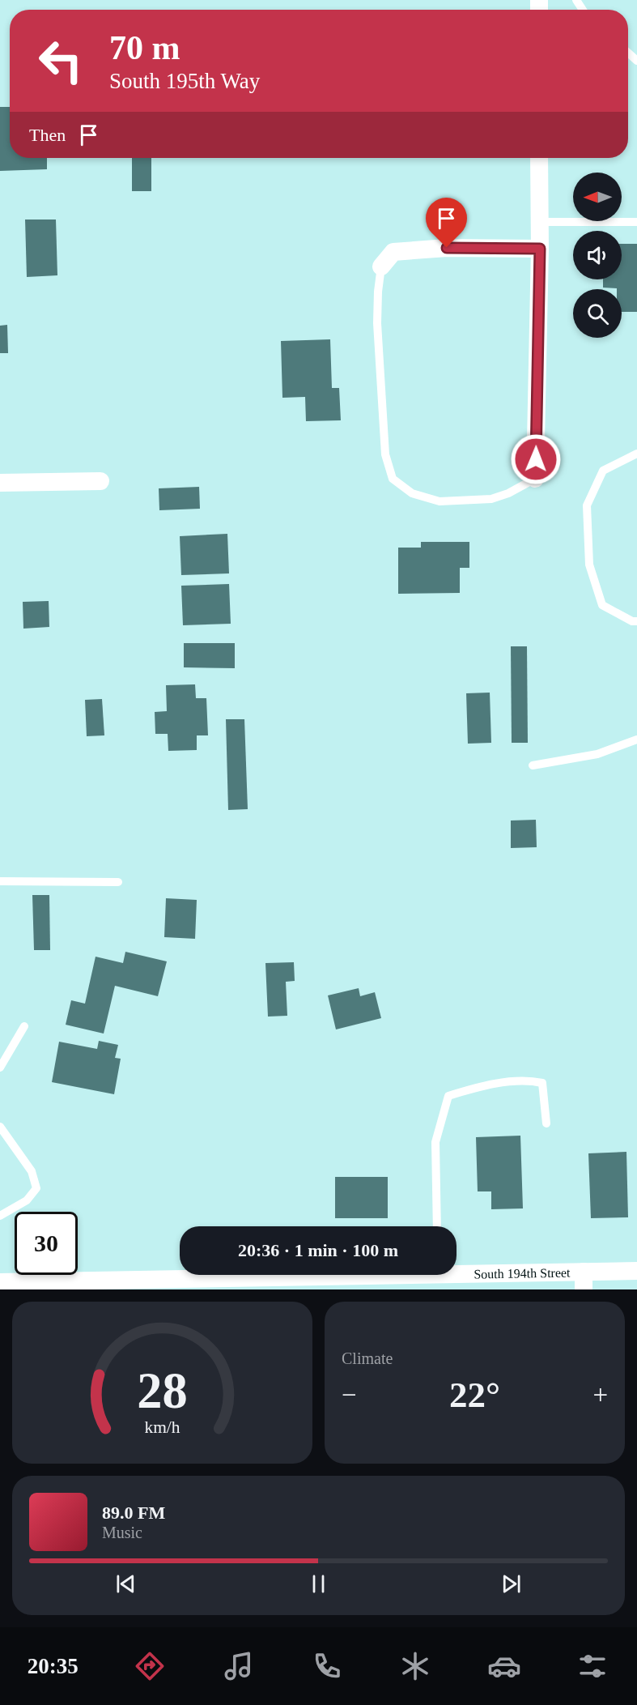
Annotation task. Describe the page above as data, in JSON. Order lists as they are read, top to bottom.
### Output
{
  "streets": {
    "street": ["South 194th Street"]
  },
  "north": "left",
  "page": {
    "turn": ["70 m", "South 195th Way"],
    "then": "Then",
    "limit": "30",
    "trip": "20:36 · 1 min · 100 m",
    "tile": "Climate",
    "heat": ["−", "22°", "+"],
    "song": ["89.0 FM", "Music"],
    "tabs": "20:35",
    "gauge": ["28", "km/h"]
  }
}
